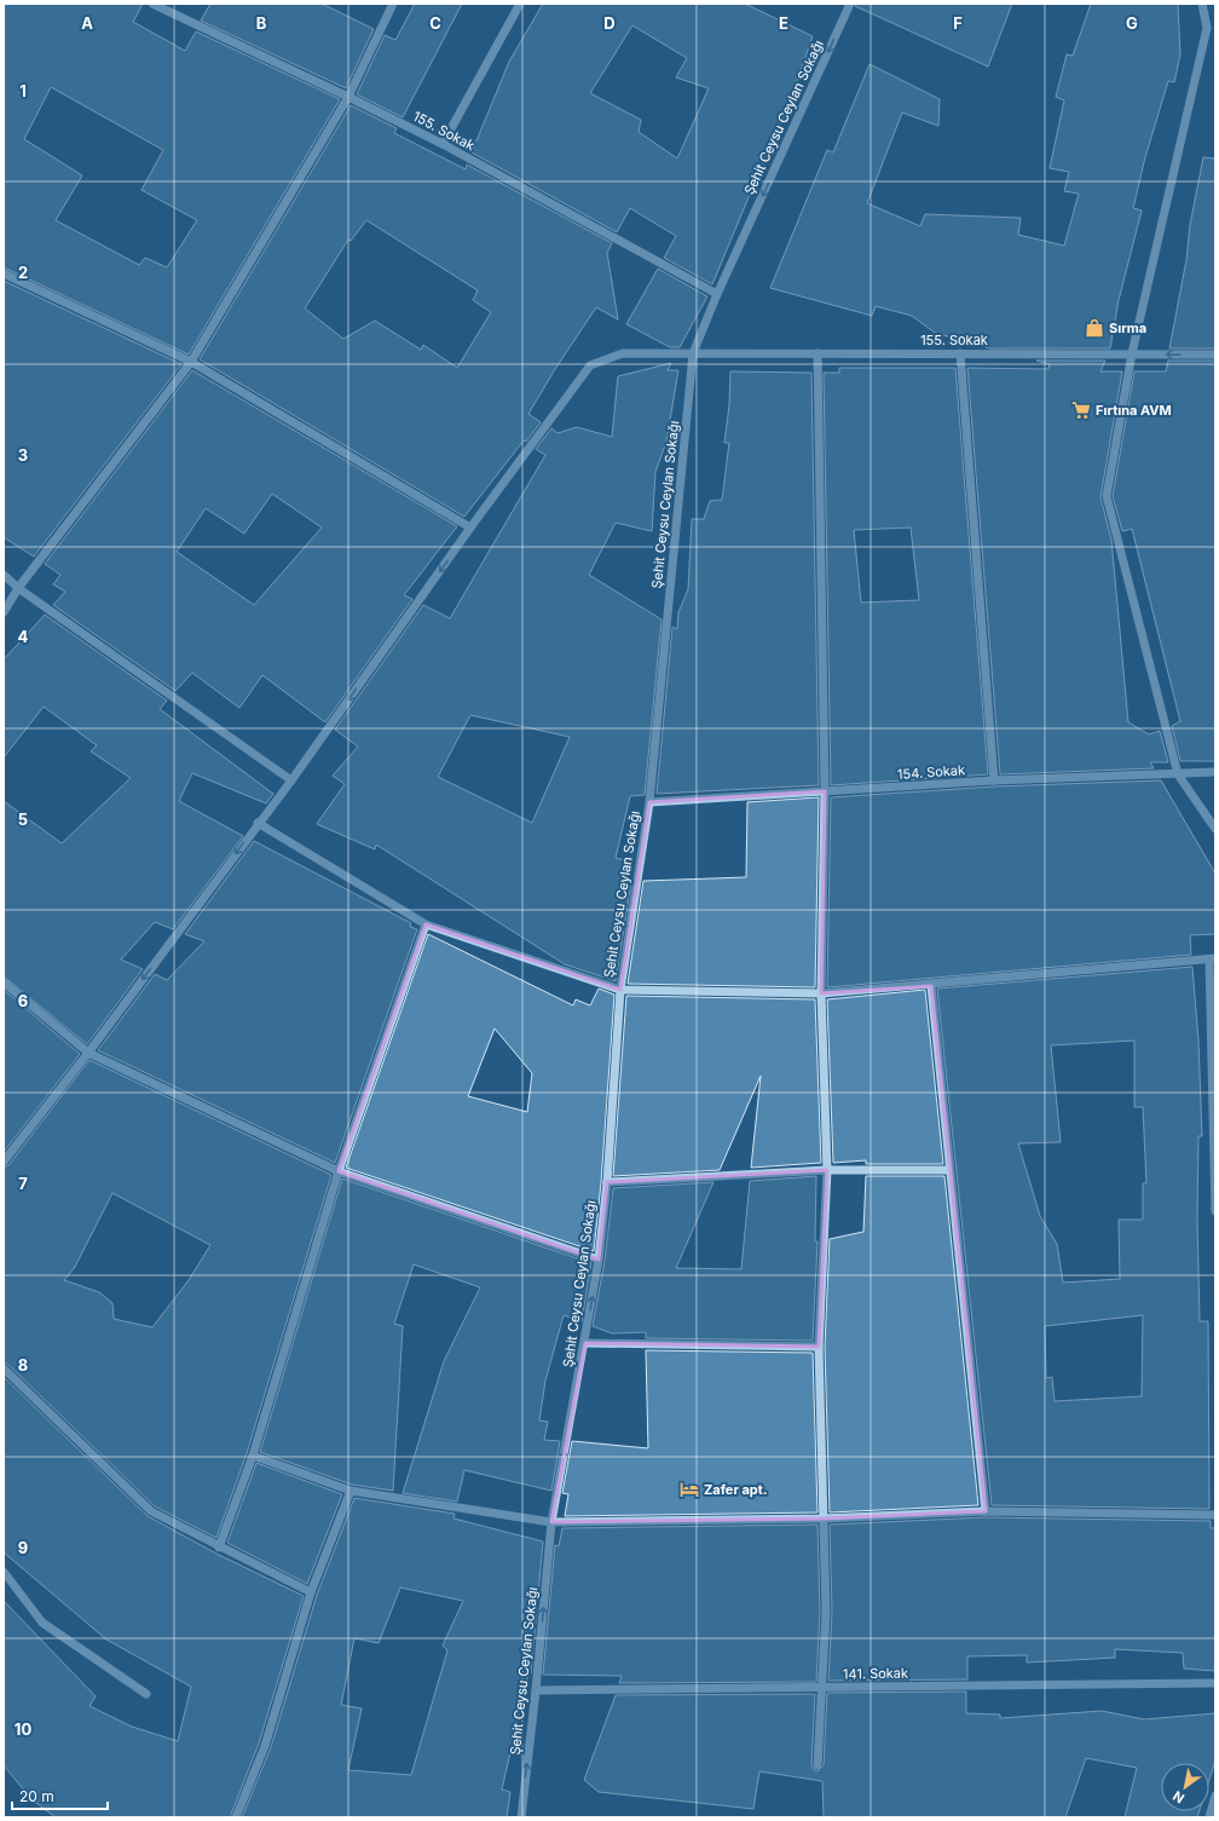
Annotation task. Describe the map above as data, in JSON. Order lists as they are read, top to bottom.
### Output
{
  "streets": {
    "street": [
      "Şehit Ceysu Ceylan Sokağı",
      "155. Sokak",
      "154. Sokak",
      "141. Sokak"
    ]
  },
  "crossings": [
    ["Şehit Ceysu Ceylan Sokağı", "155. Sokak"],
    ["Şehit Ceysu Ceylan Sokağı", "154. Sokak"],
    ["Şehit Ceysu Ceylan Sokağı", "141. Sokak"]
  ],
  "places": {
    "shop": ["Sırma"],
    "supermarket": ["Fırtına AVM"],
    "hotel": ["Zafer apt."]
  },
  "scale_bar": "20 m",
  "north": "bottom left",
  "grid": {
    "columns": [
      "A",
      "B",
      "C",
      "D",
      "E",
      "F",
      "G"
    ],
    "rows": [
      "1",
      "2",
      "3",
      "4",
      "5",
      "6",
      "7",
      "8",
      "9",
      "10"
    ]
  }
}
